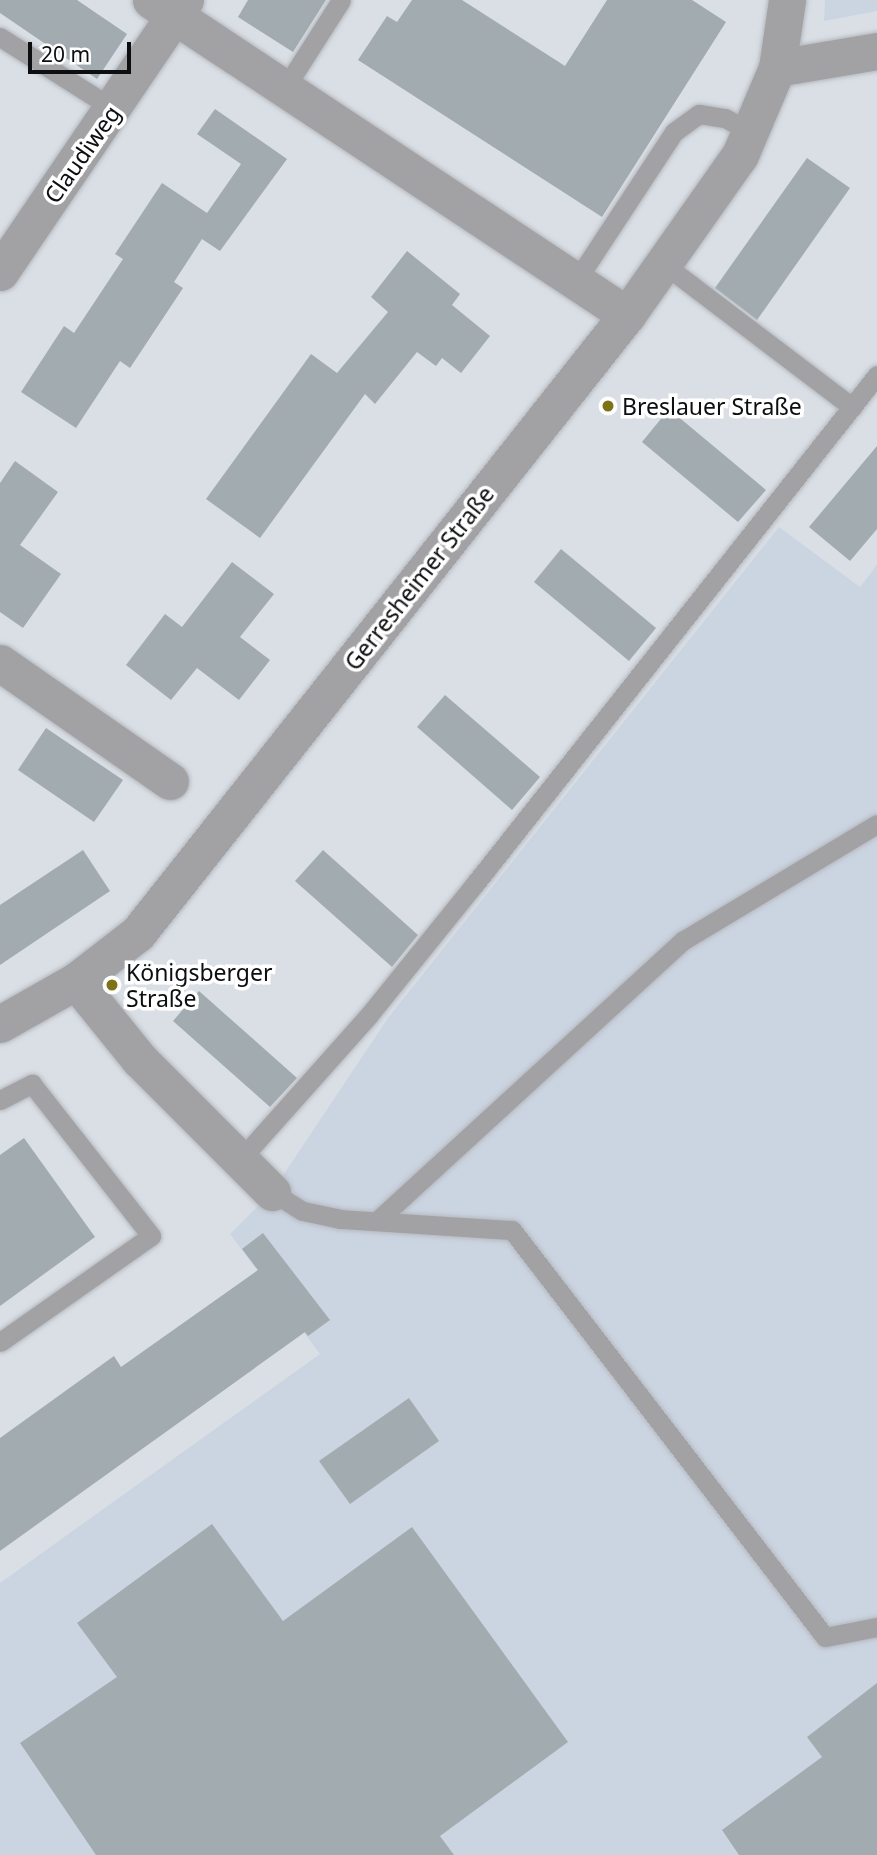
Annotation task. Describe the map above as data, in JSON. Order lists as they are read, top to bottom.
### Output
{
  "streets": {
    "street": ["Claudiweg", "Gerresheimer Straße"]
  },
  "places": ["Breslauer Straße", "Königsberger Straße"],
  "scale_bar": "20 m"
}
